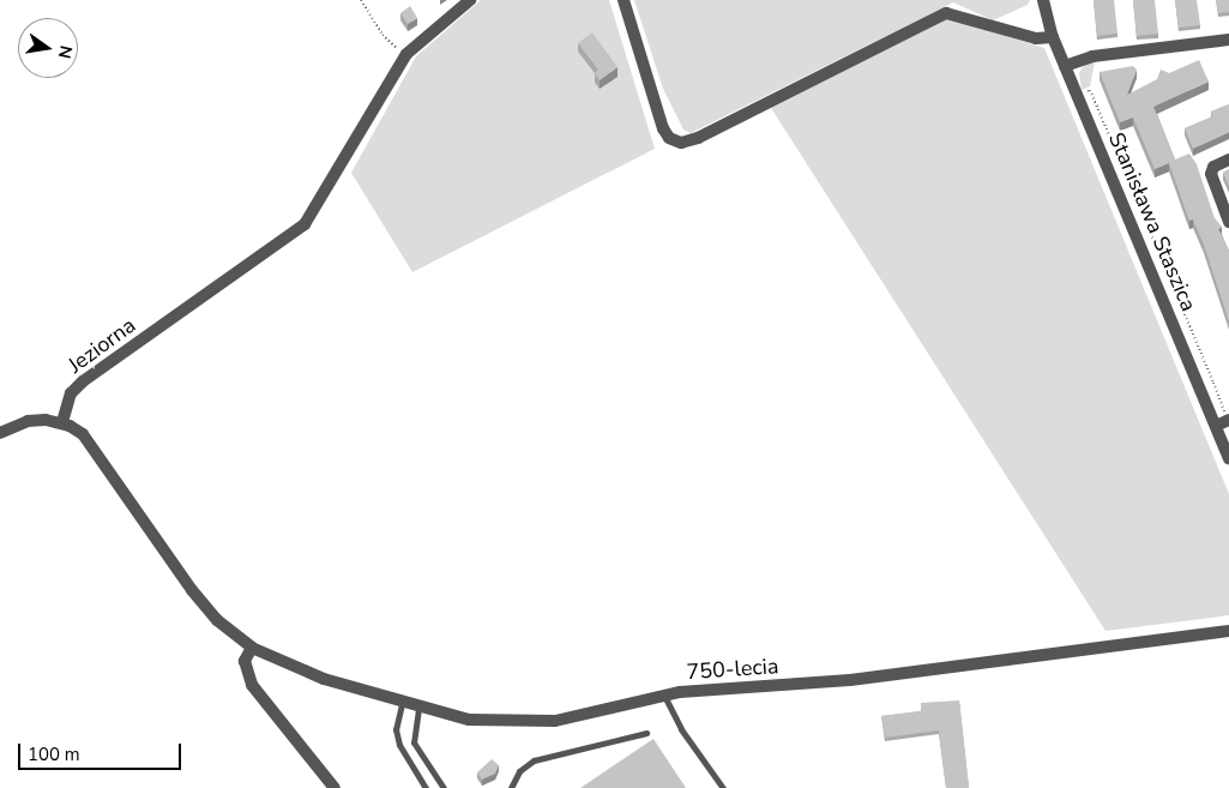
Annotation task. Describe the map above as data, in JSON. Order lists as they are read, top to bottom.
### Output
{
  "streets": {
    "street": ["Stanisława Staszica", "Jeziorna", "750-lecia"]
  },
  "scale_bar": "100 m",
  "north": "right"
}
